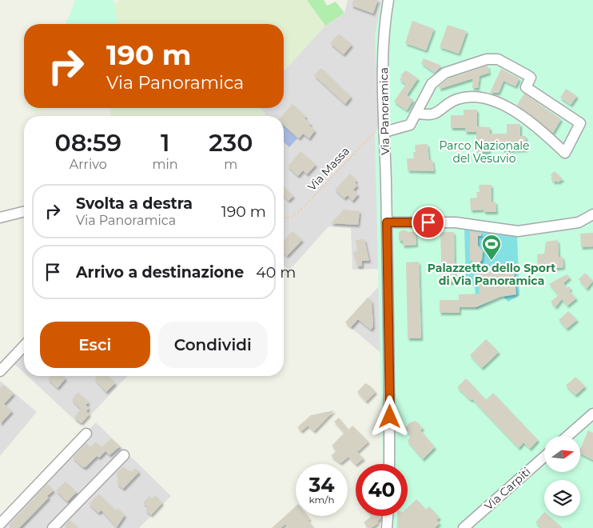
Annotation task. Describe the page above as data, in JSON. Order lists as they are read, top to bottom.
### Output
{
  "streets": {
    "street": ["Via Panoramica", "Via Carpiti"],
    "path": ["Via Massa"]
  },
  "crossings": [
    ["Via Panoramica", "Via Massa"]
  ],
  "parks": ["Parco Nazionale del Vesuvio"],
  "places": {
    "sports": ["Palazzetto dello Sport di Via Panoramica"]
  },
  "north": "right",
  "page": {
    "turn": ["190 m", "Via Panoramica"],
    "eta": [
      "08:59",
      "Arrivo",
      "1",
      "min",
      "230",
      "m"
    ],
    "list": [
      {
        "name": "Svolta a destra",
        "note": "Via Panoramica",
        "value": "190 m"
      },
      {
        "name": "Arrivo a destinazione",
        "value": "40 m"
      }
    ],
    "buttons": ["Esci", "Condividi"],
    "speed": "34 km/h",
    "limit": "40"
  }
}
